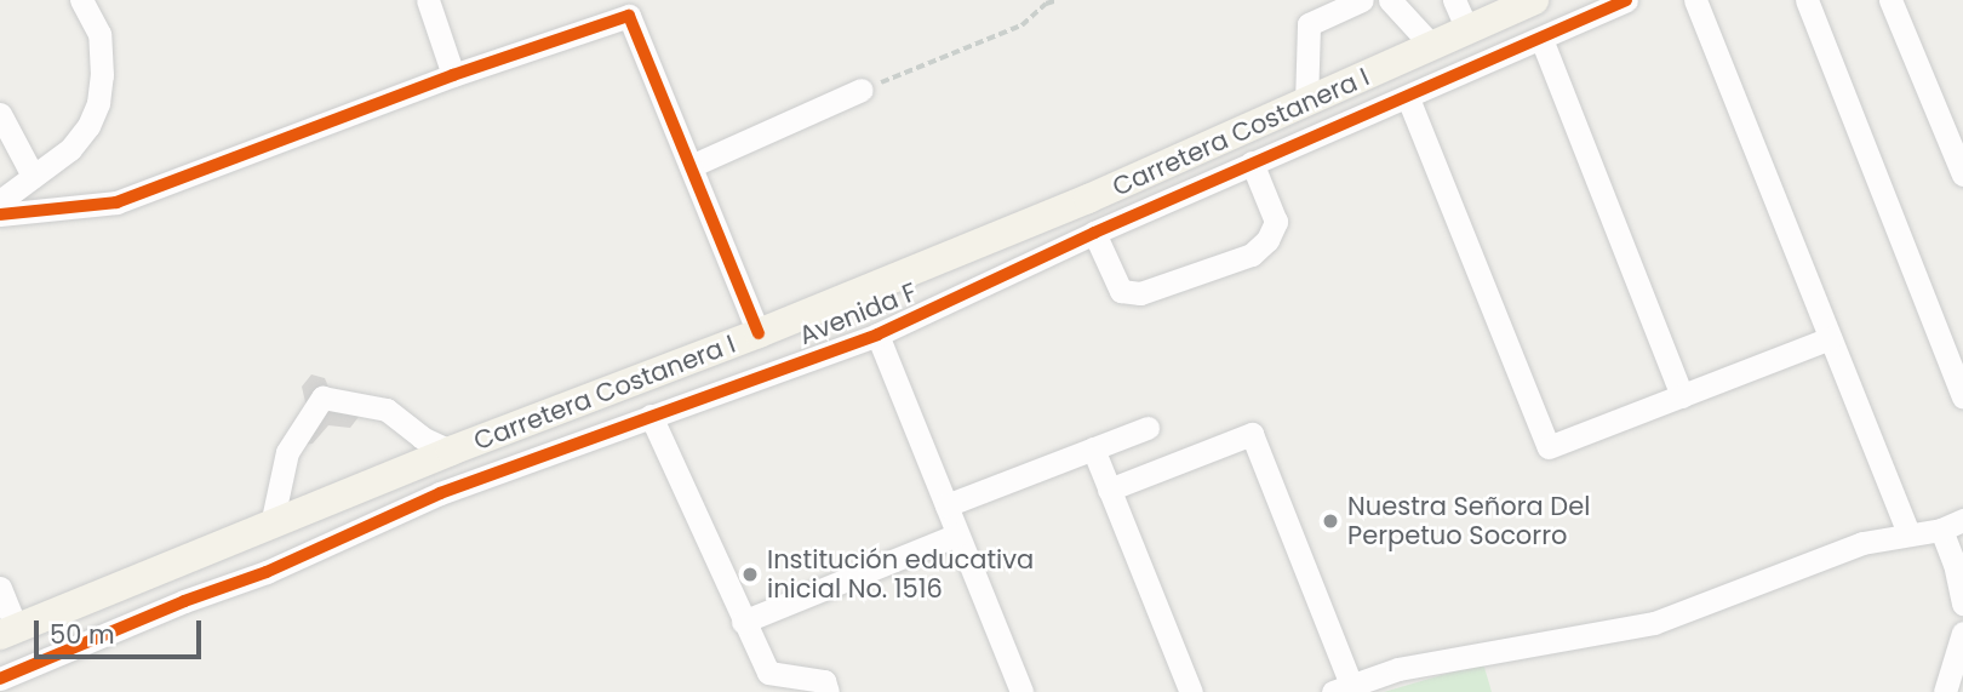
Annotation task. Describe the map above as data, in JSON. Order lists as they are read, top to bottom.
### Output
{
  "streets": {
    "main road": ["Carretera Costanera I"],
    "street": ["Avenida F"]
  },
  "places": ["Nuestra Señora Del Perpetuo Socorro", "Institución educativa inicial No. 1516"],
  "scale_bar": "50 m"
}
